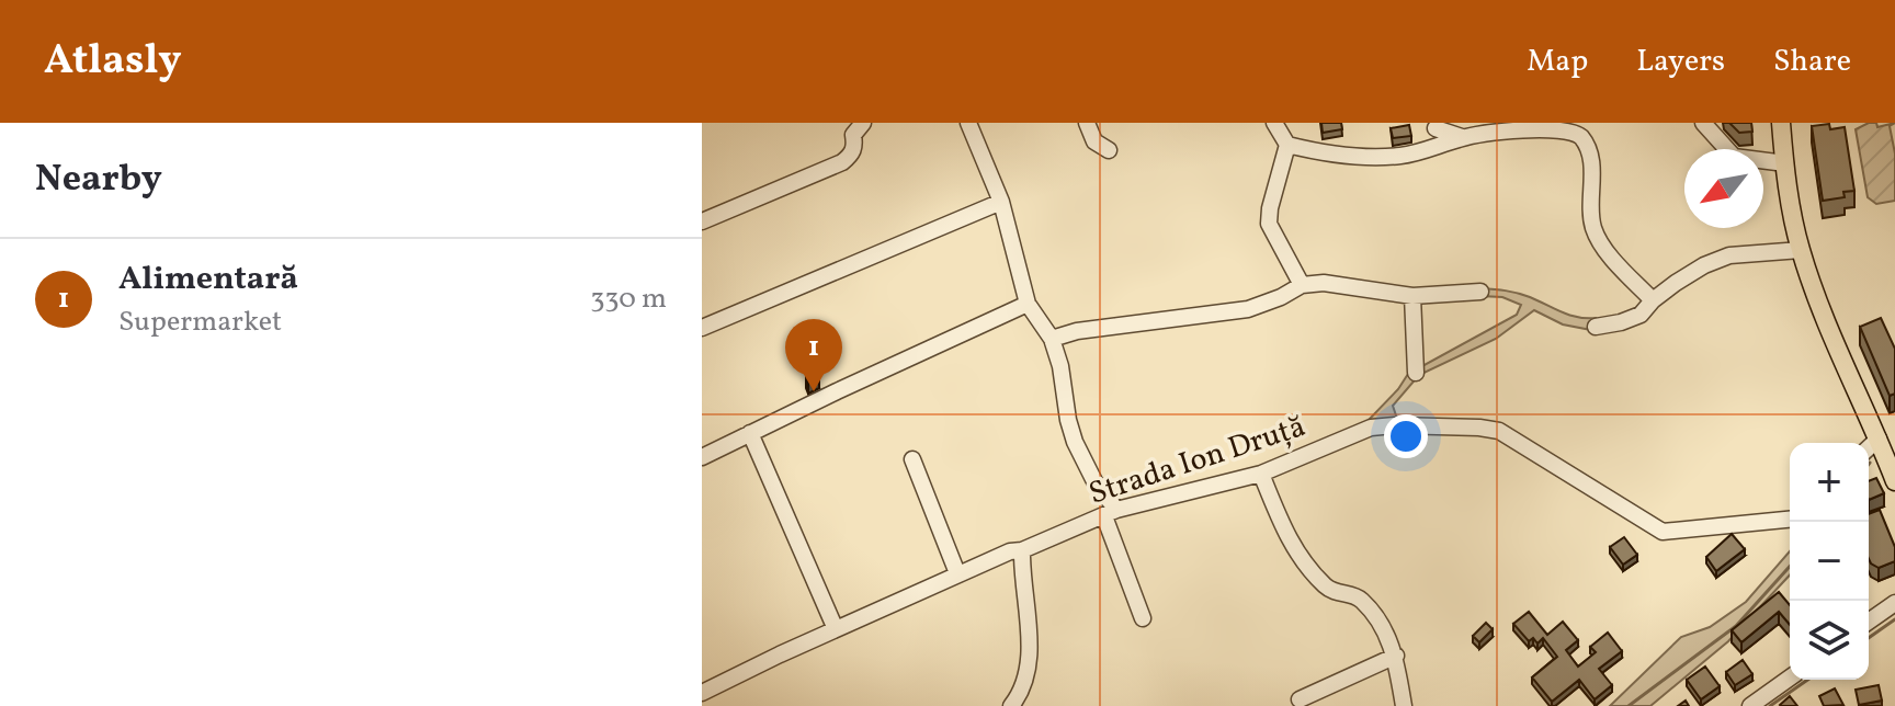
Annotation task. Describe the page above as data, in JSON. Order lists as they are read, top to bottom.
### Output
{
  "streets": {
    "street": ["Strada Ion Druță"]
  },
  "north": "bottom left",
  "page": {
    "header": "Atlasly",
    "nav": ["Map", "Layers", "Share"],
    "heading": "Nearby",
    "list": [
      {
        "mark": "1",
        "name": "Alimentară",
        "note": "Supermarket",
        "value": "330 m"
      }
    ],
    "pins": "1",
    "map_buttons": ["+", "−"]
  }
}
